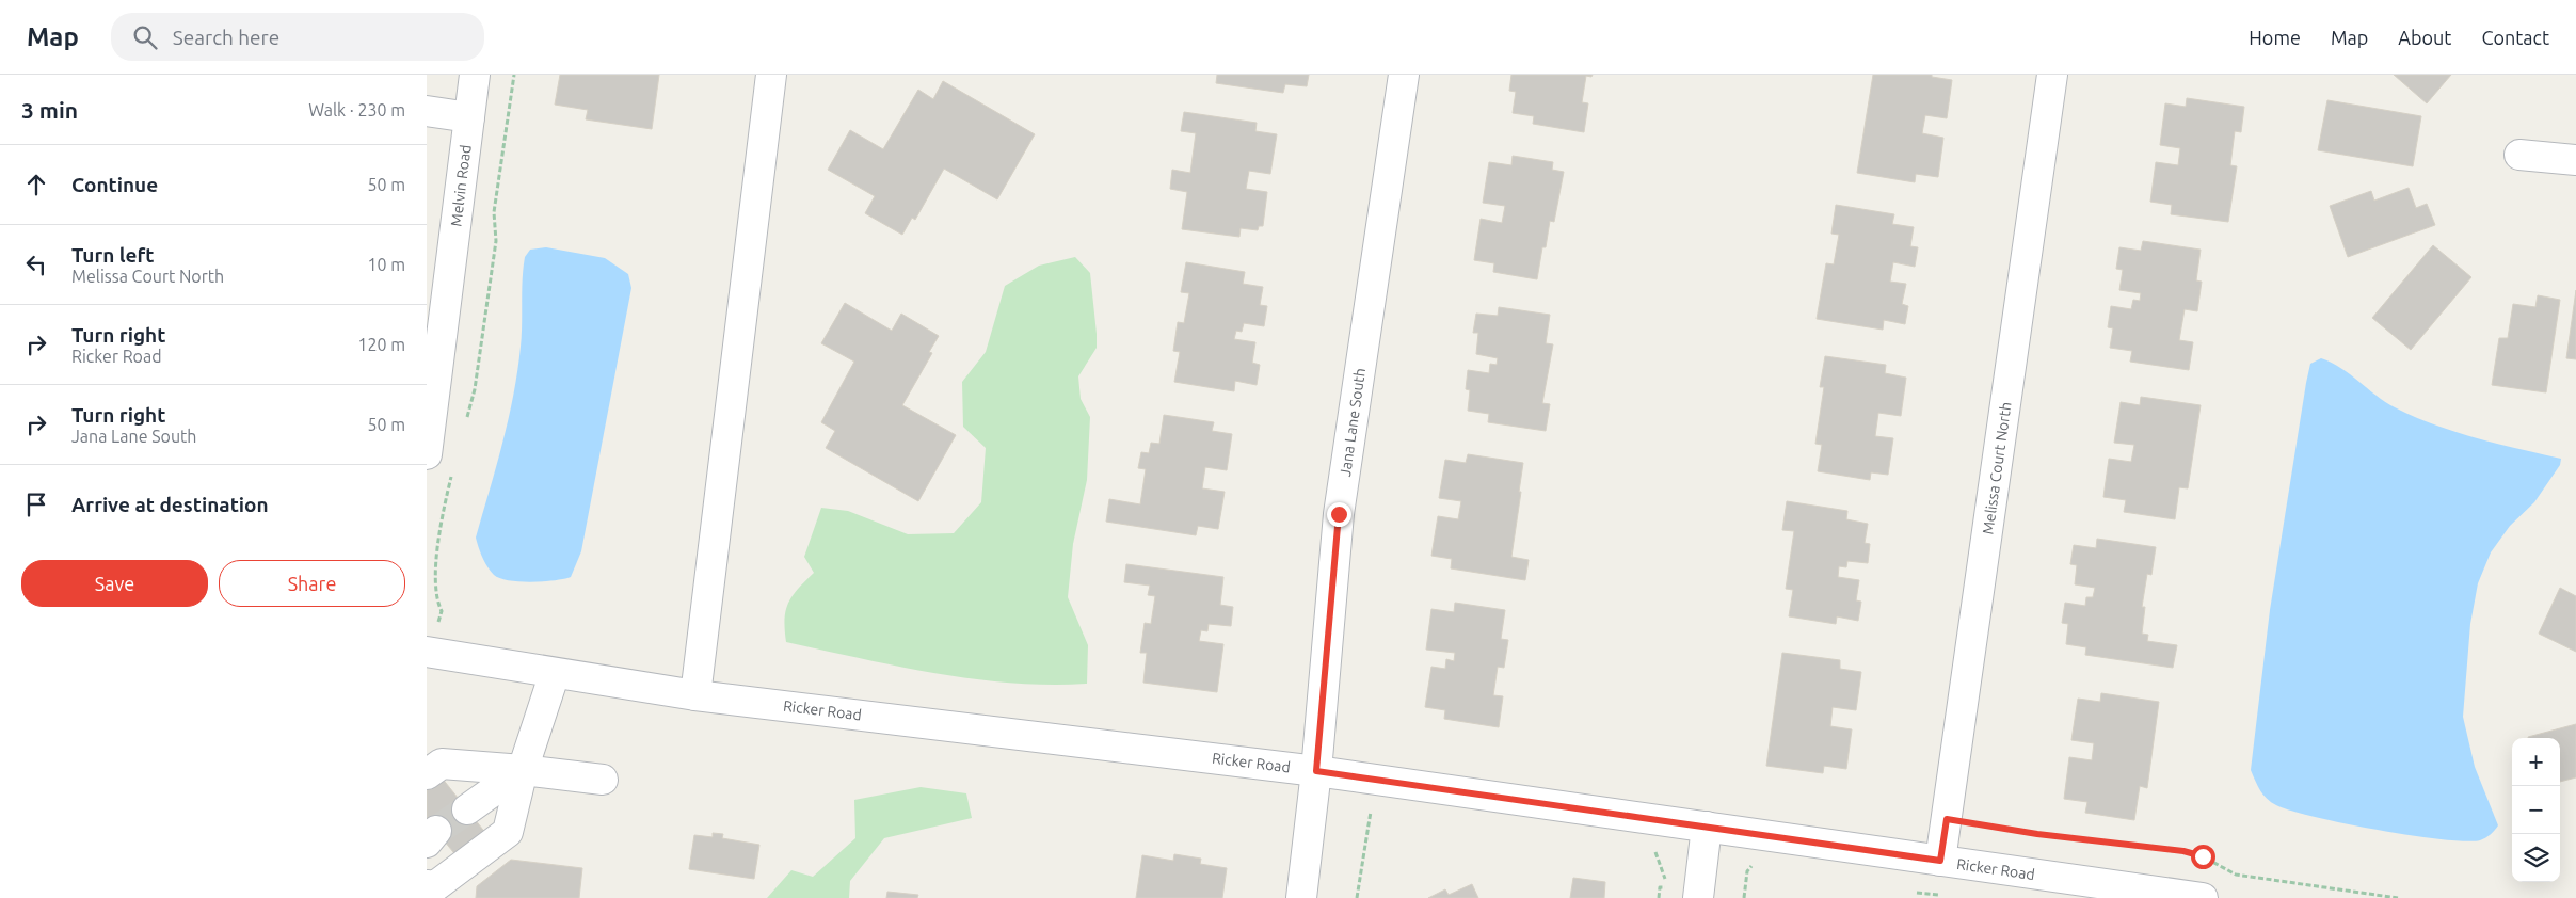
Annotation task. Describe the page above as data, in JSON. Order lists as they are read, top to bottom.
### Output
{
  "streets": {
    "street": [
      "Melvin Road",
      "Jana Lane South",
      "Melissa Court North",
      "Ricker Road"
    ]
  },
  "crossings": [
    ["Jana Lane South", "Ricker Road"],
    ["Melissa Court North", "Ricker Road"]
  ],
  "page": {
    "header": "Map",
    "search": "Search here",
    "nav": [
      "Home",
      "Map",
      "About",
      "Contact"
    ],
    "heading": ["3 min", "Walk · 230 m"],
    "list": [
      ["Continue", "50 m"],
      ["Turn left", "Melissa Court North", "10 m"],
      ["Turn right", "Ricker Road", "120 m"],
      ["Turn right", "Jana Lane South", "50 m"],
      "Arrive at destination"
    ],
    "buttons": ["Save", "Share"],
    "map_buttons": ["+", "−"]
  }
}
